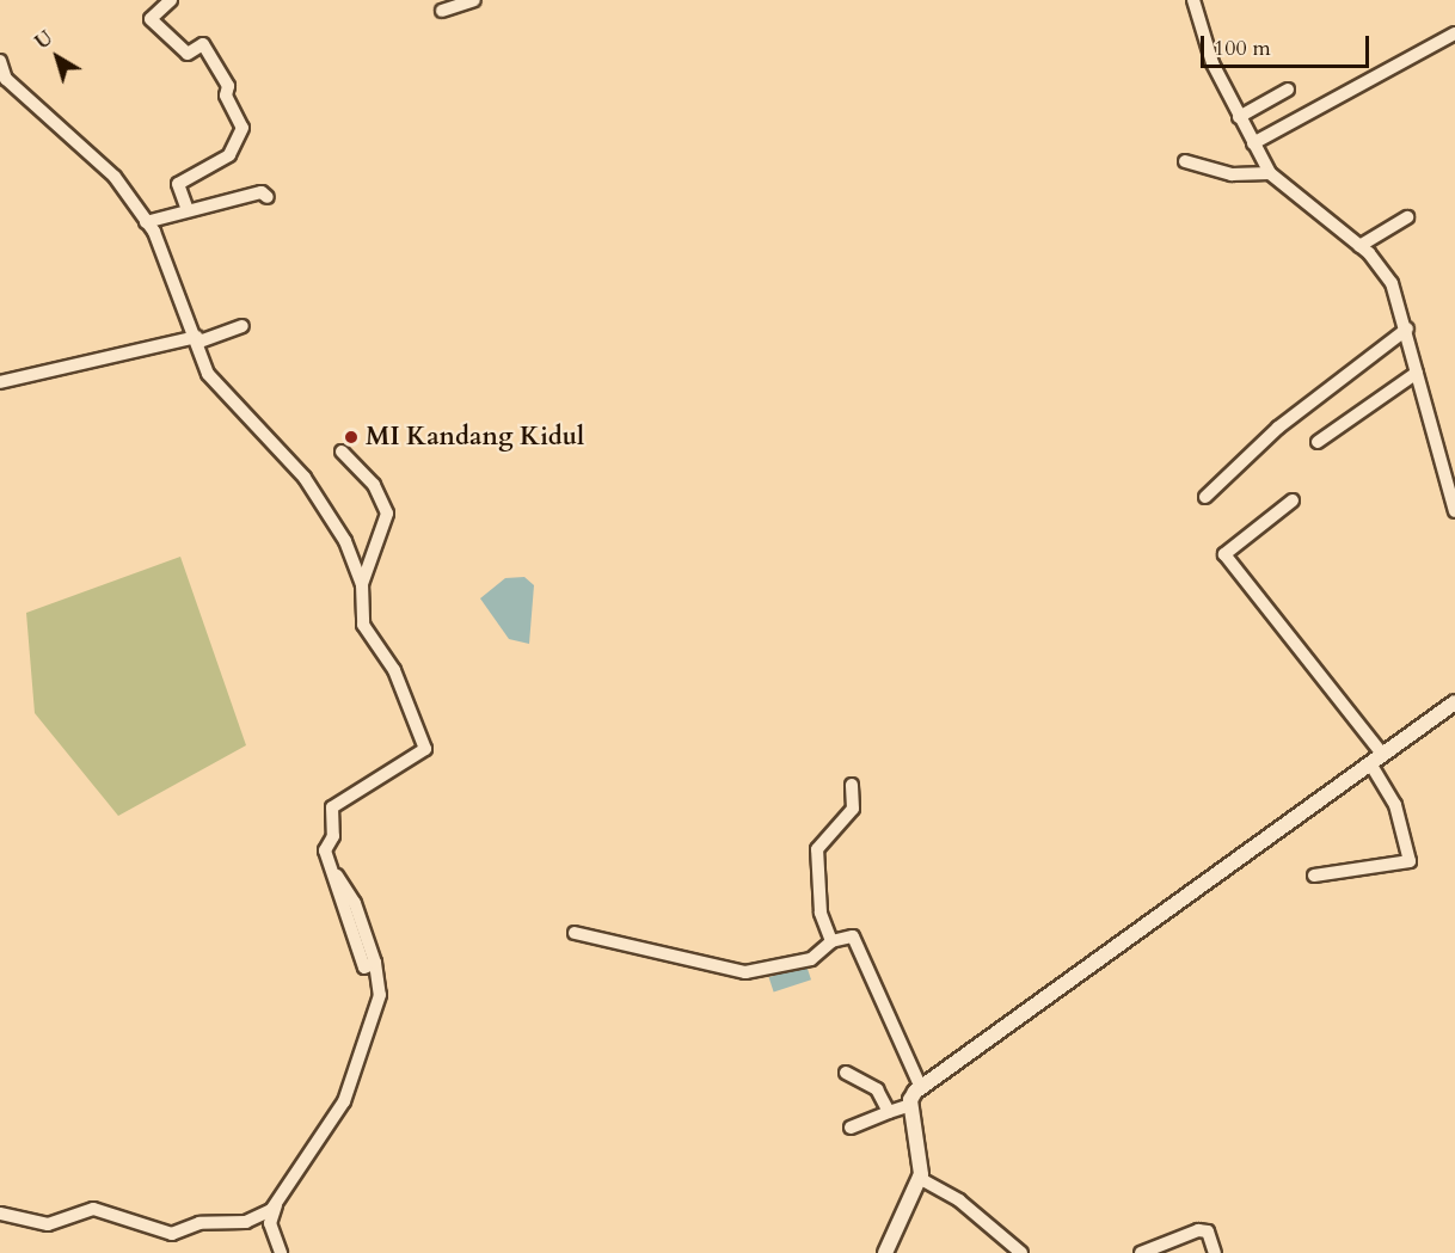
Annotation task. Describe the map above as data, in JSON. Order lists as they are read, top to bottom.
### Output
{
  "places": ["MI Kandang Kidul"],
  "scale_bar": "100 m",
  "north": "top left"
}
